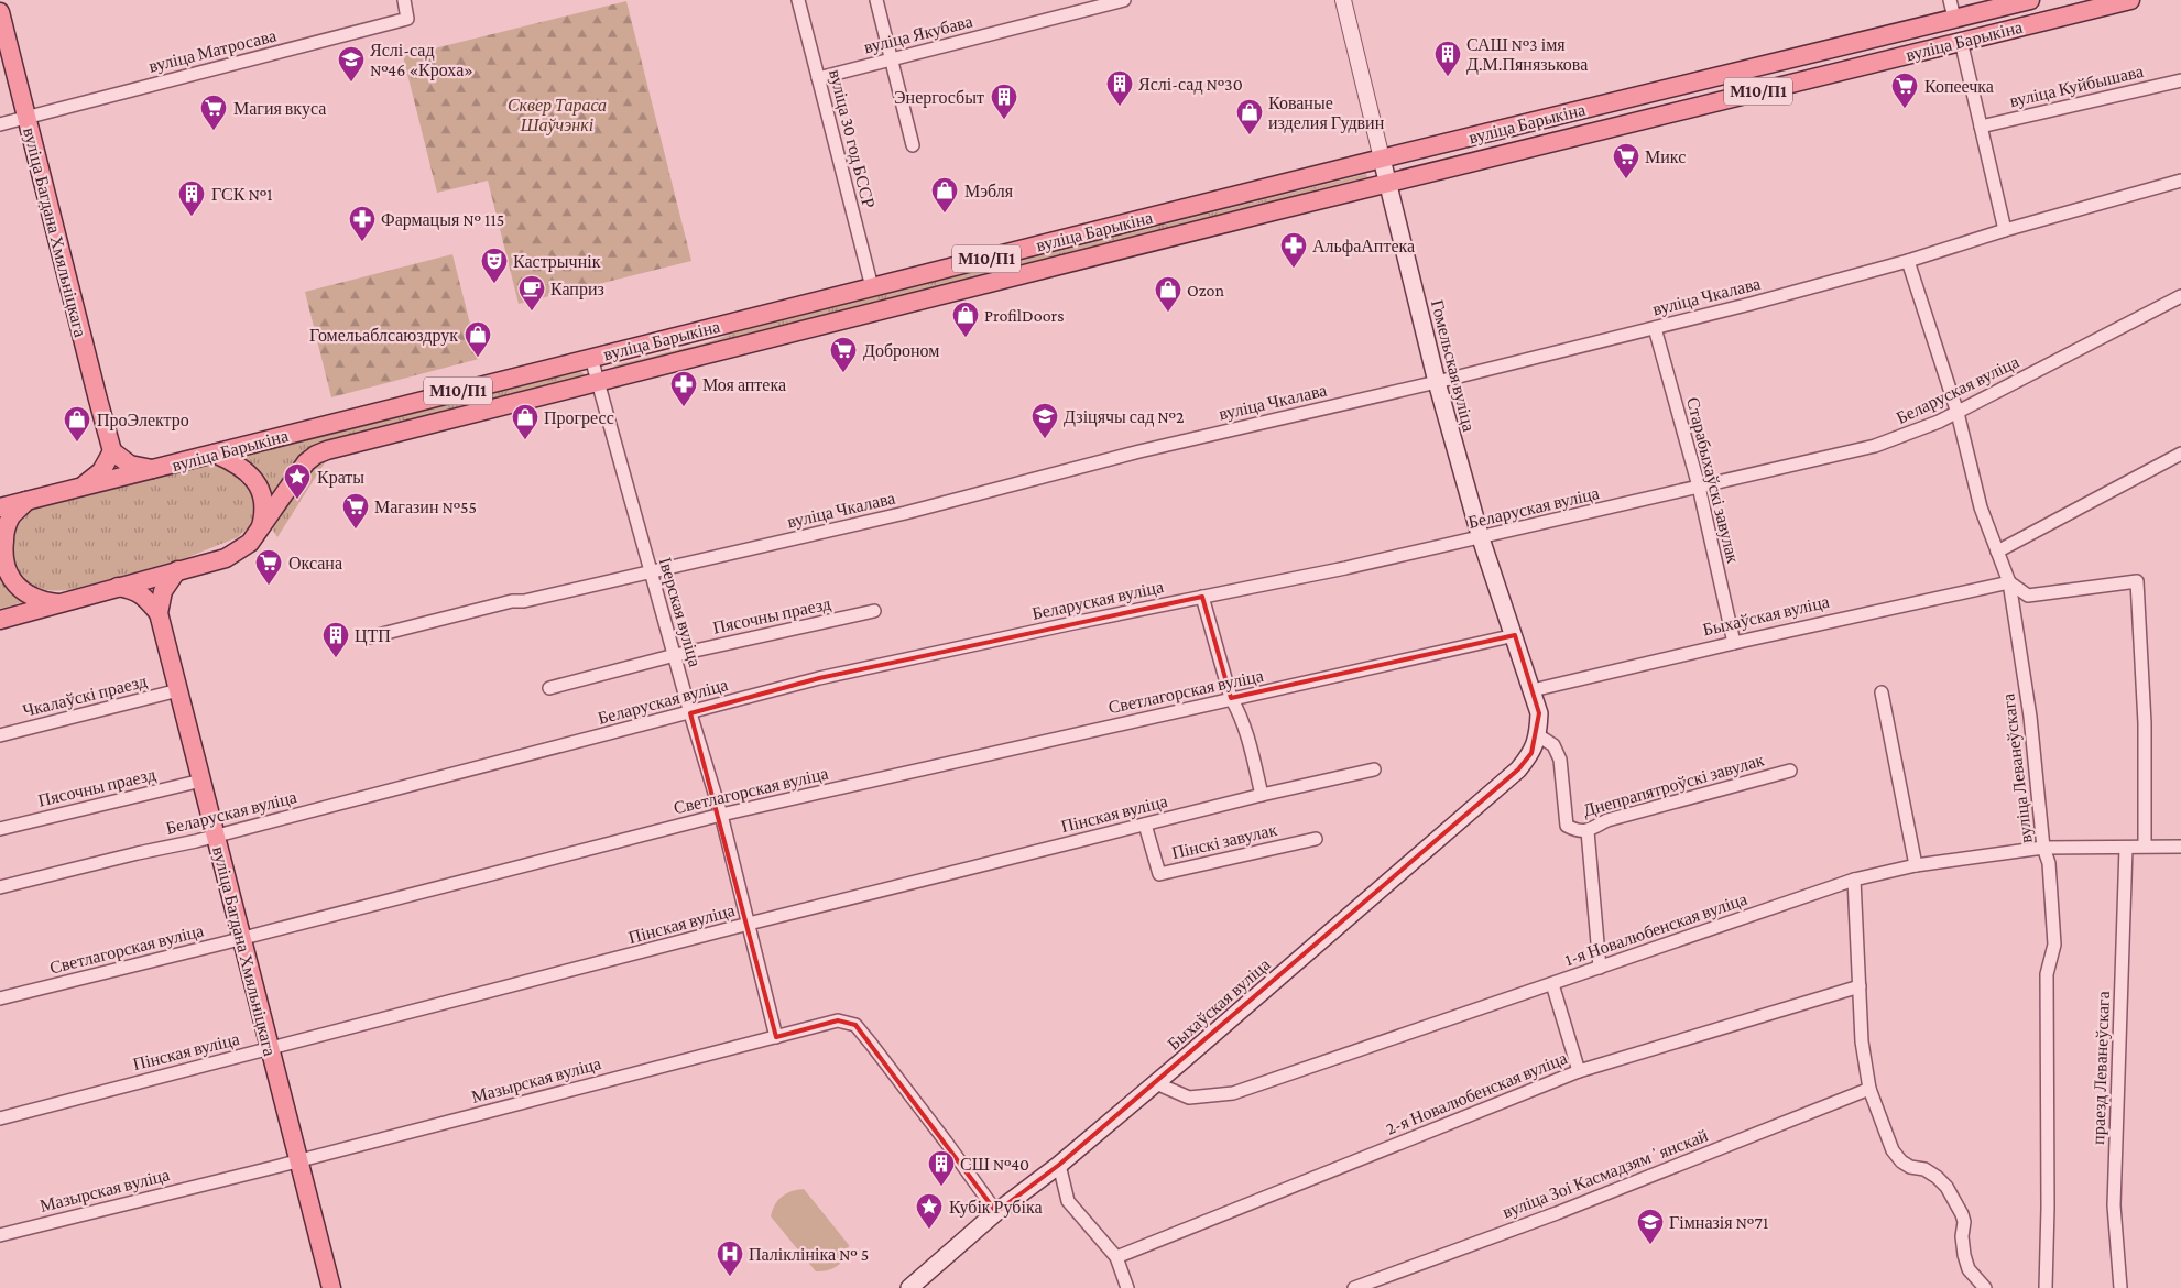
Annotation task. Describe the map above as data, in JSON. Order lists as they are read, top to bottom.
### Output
{
  "streets": {
    "main road": [
      "вуліца Барыкіна",
      "М10/П1",
      "вуліца Багдана Хмяльніцкага",
      "Гомельская вуліца",
      "Быхаўская вуліца"
    ],
    "street": [
      "вуліца Якубава",
      "вуліца Матросава",
      "вуліца Куйбышава",
      "вуліца 30 год БССР",
      "вуліца Чкалава",
      "Беларуская вуліца",
      "Старабыхаўскі завулак",
      "Іверская вуліца",
      "Пясочны праезд",
      "Светлагорская вуліца",
      "Чкалаўскі праезд",
      "вуліца Леванеўскага",
      "Днепрапятроўскі завулак",
      "Пінская вуліца",
      "Пінскі завулак",
      "1-я Новалюбенская вуліца",
      "праезд Леванеўскага",
      "Мазырская вуліца",
      "2-я Новалюбенская вуліца",
      "вуліца Зоі Касмадзямʼянскай"
    ]
  },
  "crossings": [
    ["вуліца Якубава", "вуліца 30 год БССР"],
    ["вуліца Барыкіна", "М10/П1"],
    ["вуліца Барыкіна", "вуліца 30 год БССР"],
    ["вуліца Барыкіна", "Гомельская вуліца"],
    ["вуліца Барыкіна", "Іверская вуліца"],
    ["вуліца Матросава", "вуліца Багдана Хмяльніцкага"],
    ["вуліца Багдана Хмяльніцкага", "Беларуская вуліца"],
    ["вуліца Багдана Хмяльніцкага", "Пясочны праезд"],
    ["вуліца Багдана Хмяльніцкага", "Светлагорская вуліца"],
    ["вуліца Багдана Хмяльніцкага", "Чкалаўскі праезд"],
    ["вуліца Багдана Хмяльніцкага", "Пінская вуліца"],
    ["вуліца Багдана Хмяльніцкага", "Мазырская вуліца"],
    ["вуліца Чкалава", "Гомельская вуліца"],
    ["вуліца Чкалава", "Старабыхаўскі завулак"],
    ["вуліца Чкалава", "Іверская вуліца"],
    ["вуліца Чкалава", "вуліца Леванеўскага"],
    ["Гомельская вуліца", "Беларуская вуліца"],
    ["Гомельская вуліца", "Быхаўская вуліца"],
    ["Гомельская вуліца", "Светлагорская вуліца"],
    ["Гомельская вуліца", "Днепрапятроўскі завулак"],
    ["Беларуская вуліца", "Старабыхаўскі завулак"],
    ["Беларуская вуліца", "Іверская вуліца"],
    ["Беларуская вуліца", "вуліца Леванеўскага"],
    ["Старабыхаўскі завулак", "Быхаўская вуліца"],
    ["Іверская вуліца", "Пясочны праезд"],
    ["Іверская вуліца", "Светлагорская вуліца"],
    ["Іверская вуліца", "Пінская вуліца"],
    ["Іверская вуліца", "Мазырская вуліца"],
    ["Быхаўская вуліца", "вуліца Леванеўскага"],
    ["Быхаўская вуліца", "Днепрапятроўскі завулак"],
    ["Быхаўская вуліца", "1-я Новалюбенская вуліца"],
    ["Быхаўская вуліца", "Мазырская вуліца"],
    ["вуліца Леванеўскага", "1-я Новалюбенская вуліца"],
    ["Пінская вуліца", "Пінскі завулак"],
    ["1-я Новалюбенская вуліца", "праезд Леванеўскага"]
  ],
  "parks": ["Сквер Тараса Шаўчэнкі"],
  "places": {
    "building": [
      "САШ №3 імя Д.М.Пянязькова",
      "Яслі-сад №30",
      "Энергосбыт",
      "ГСК №1",
      "ЦТП",
      "СШ №40"
    ],
    "school or university": ["Яслі-сад №46 «Кроха»", "Дзіцячы сад №2", "Гімназія №71"],
    "supermarket": [
      "Копеечка",
      "Магия вкуса",
      "Микс",
      "Доброном",
      "Магазин №55",
      "Оксана"
    ],
    "shop": [
      "Кованые изделия Гудвин",
      "Мэбля",
      "Ozon",
      "ProfilDoors",
      "Гомельаблсаюздрук",
      "Прогресс",
      "ПроЭлектро"
    ],
    "pharmacy": ["Фармацыя № 115", "АльфаАптека", "Моя аптека"],
    "theatre": ["Кастрычнік"],
    "cafe": ["Каприз"],
    "place": ["Краты", "Кубік Рубіка"],
    "hospital": ["Паліклініка № 5"]
  }
}
